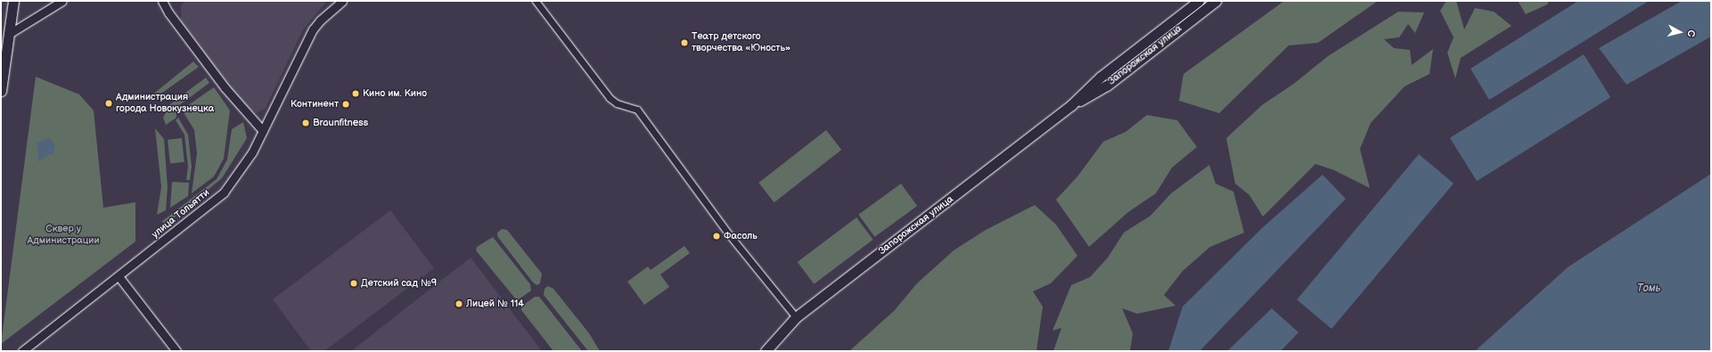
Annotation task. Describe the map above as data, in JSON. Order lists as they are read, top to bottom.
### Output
{
  "streets": {
    "main road": ["Запорожская улица", "улица Тольятти"]
  },
  "water": ["Томь"],
  "parks": ["Сквер у Администрации"],
  "places": [
    "Театр детского творчества «Юность»",
    "Кино им. Кино",
    "Администрация города Новокузнецка",
    "Континент",
    "Braunfitness",
    "Фасоль",
    "Детский сад №9",
    "Лицей № 114"
  ],
  "north": "right"
}
